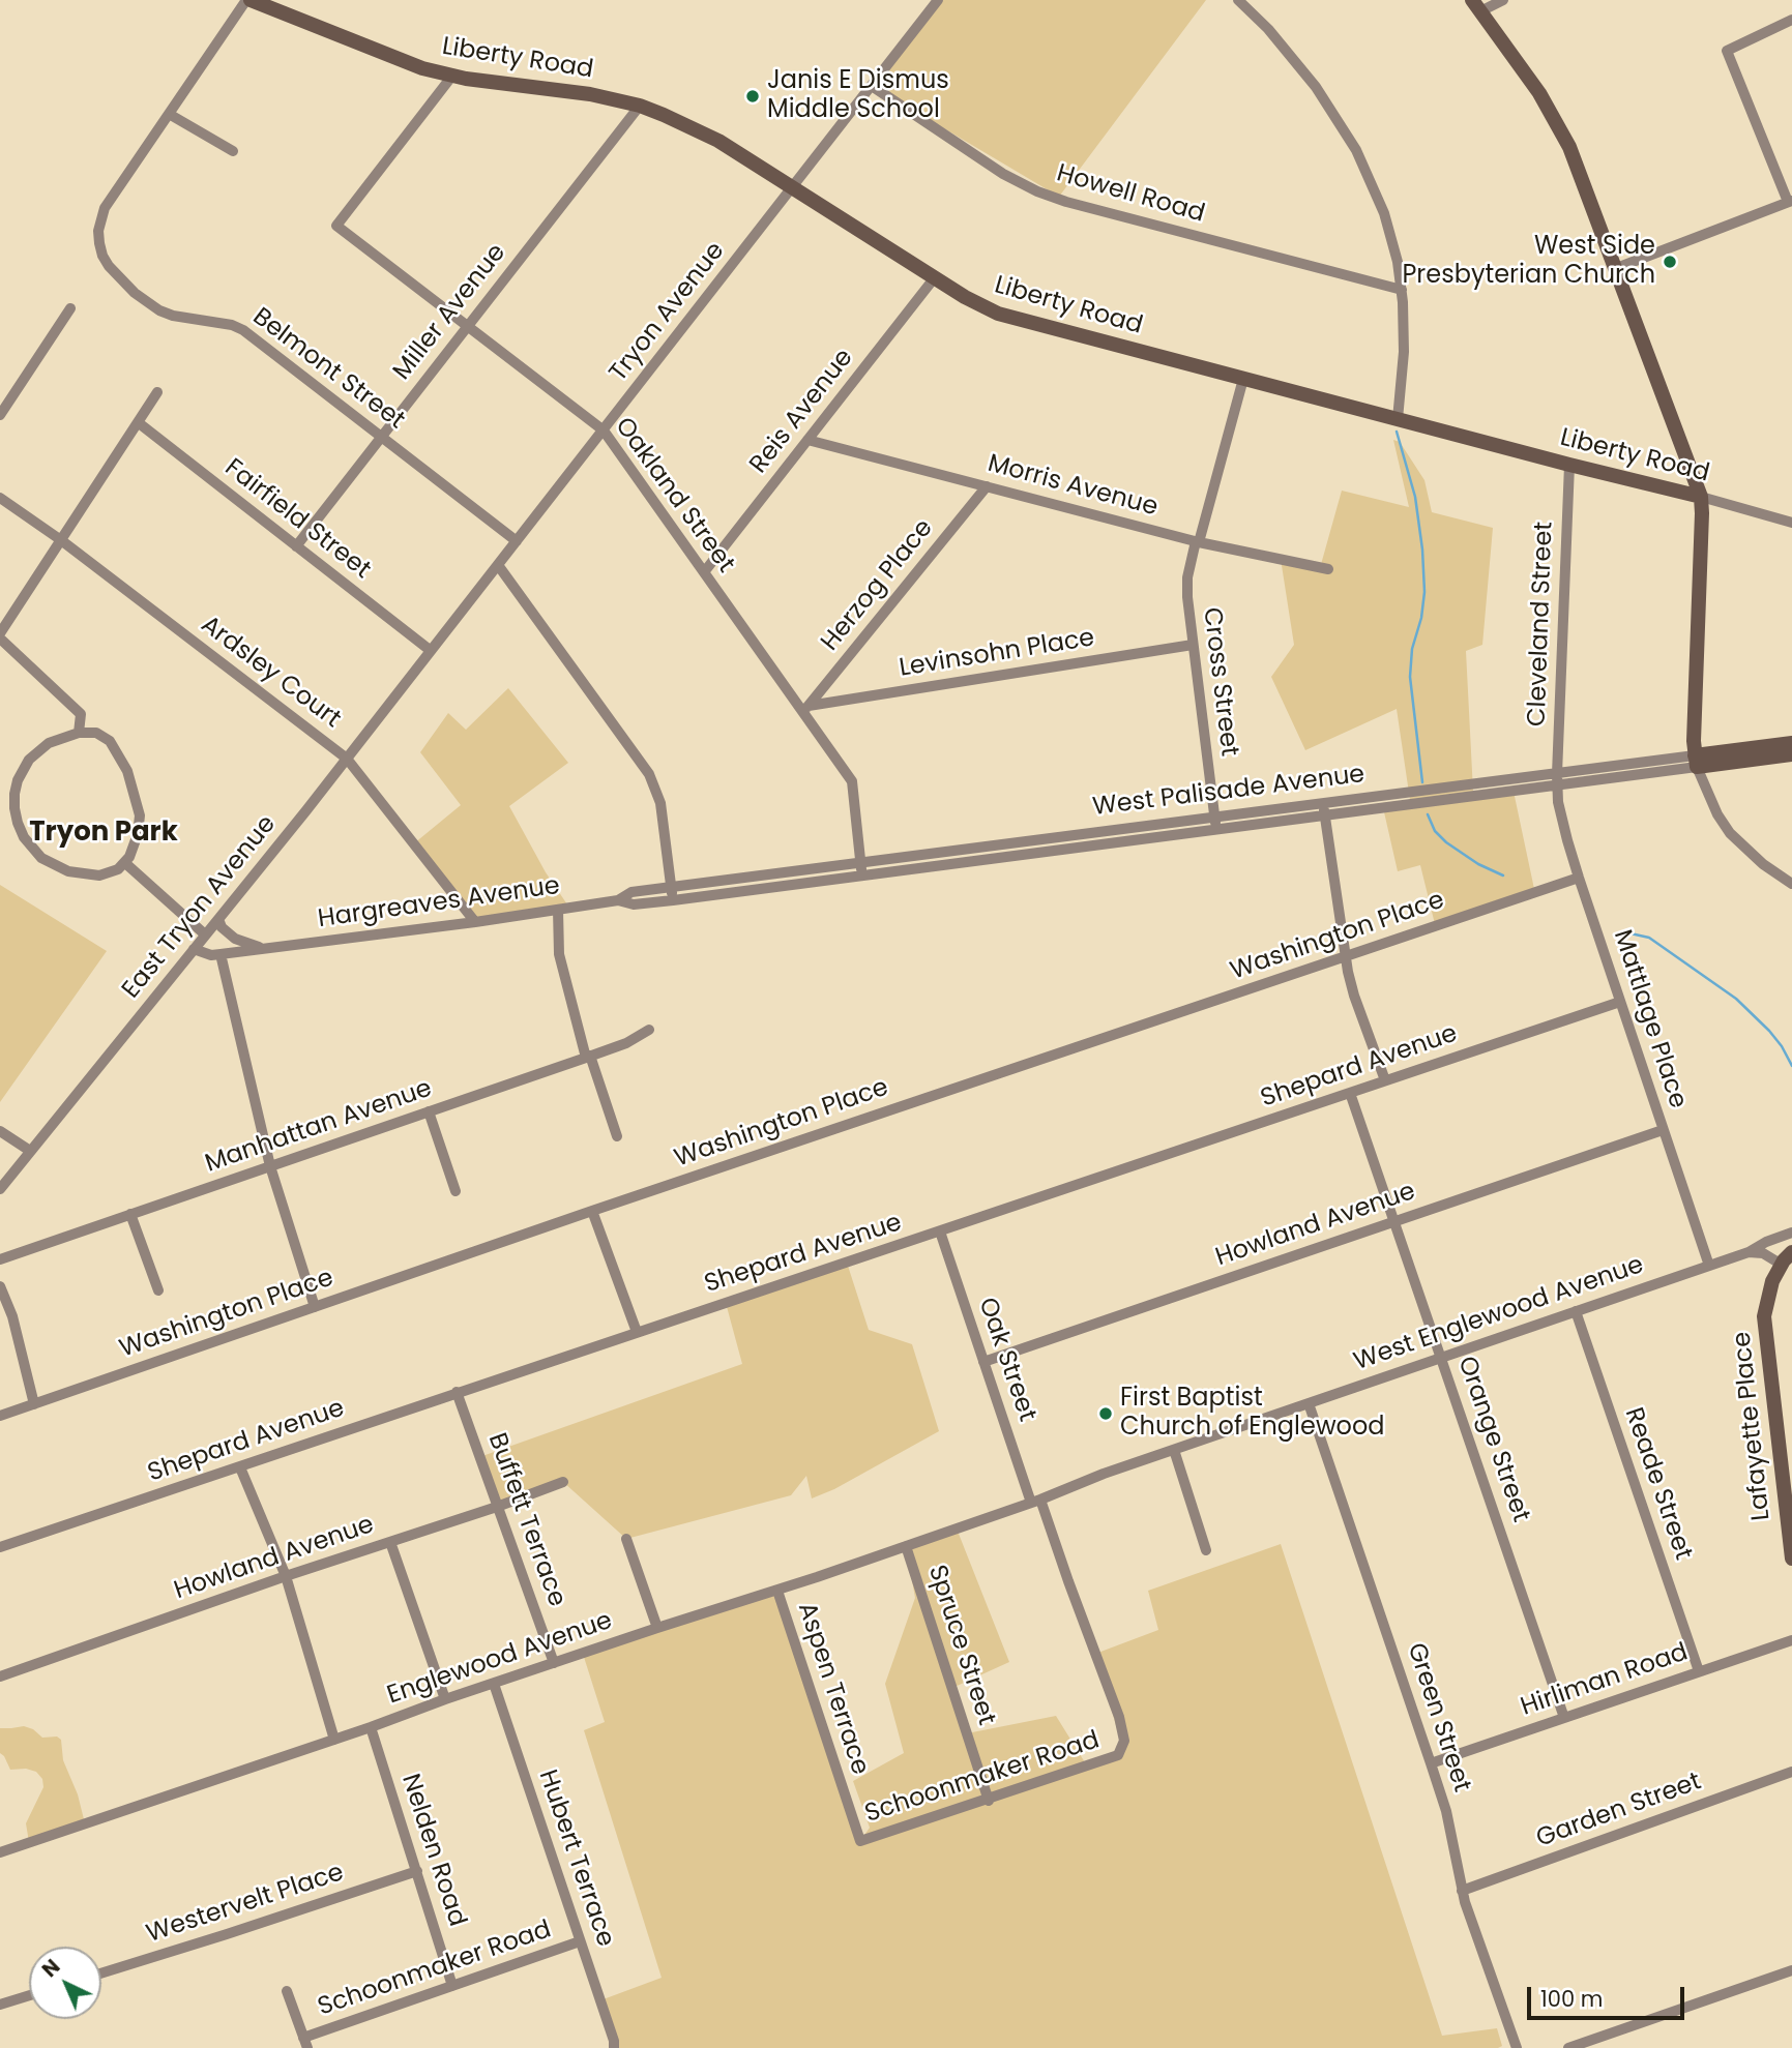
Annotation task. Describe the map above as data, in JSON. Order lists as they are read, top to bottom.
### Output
{
  "streets": {
    "main road": ["Liberty Road", "West Palisade Avenue", "Lafayette Place"],
    "street": [
      "Howell Road",
      "Miller Avenue",
      "Tryon Avenue",
      "Belmont Street",
      "Reis Avenue",
      "Morris Avenue",
      "Oakland Street",
      "Fairfield Street",
      "Herzog Place",
      "Cleveland Street",
      "Levinsohn Place",
      "Ardsley Court",
      "Cross Street",
      "Hargreaves Avenue",
      "East Tryon Avenue",
      "Washington Place",
      "Mattlage Place",
      "Shepard Avenue",
      "Manhattan Avenue",
      "Howland Avenue",
      "West Englewood Avenue",
      "Oak Street",
      "Orange Street",
      "Reade Street",
      "Buffett Terrace",
      "Spruce Street",
      "Englewood Avenue",
      "Hirliman Road",
      "Aspen Terrace",
      "Green Street",
      "Schoonmaker Road",
      "Garden Street",
      "Nelden Road",
      "Hubert Terrace",
      "Westervelt Place"
    ]
  },
  "crossings": [
    ["Liberty Road", "Miller Avenue"],
    ["Liberty Road", "Tryon Avenue"],
    ["Liberty Road", "Belmont Street"],
    ["Liberty Road", "Reis Avenue"],
    ["Liberty Road", "Oakland Street"],
    ["Liberty Road", "Cleveland Street"],
    ["Liberty Road", "Cross Street"],
    ["Howell Road", "Tryon Avenue"],
    ["Miller Avenue", "Belmont Street"],
    ["Miller Avenue", "Oakland Street"],
    ["Miller Avenue", "Fairfield Street"],
    ["Tryon Avenue", "Belmont Street"],
    ["Tryon Avenue", "Oakland Street"],
    ["Tryon Avenue", "Fairfield Street"],
    ["Tryon Avenue", "East Tryon Avenue"],
    ["Reis Avenue", "Morris Avenue"],
    ["Reis Avenue", "Oakland Street"],
    ["Morris Avenue", "Herzog Place"],
    ["Morris Avenue", "Cross Street"],
    ["Oakland Street", "Herzog Place"],
    ["Oakland Street", "Levinsohn Place"],
    ["Oakland Street", "West Palisade Avenue"],
    ["Fairfield Street", "East Tryon Avenue"],
    ["Herzog Place", "Levinsohn Place"],
    ["Cleveland Street", "West Palisade Avenue"],
    ["Cleveland Street", "Mattlage Place"],
    ["Levinsohn Place", "Cross Street"],
    ["Ardsley Court", "Hargreaves Avenue"],
    ["Ardsley Court", "East Tryon Avenue"],
    ["Cross Street", "West Palisade Avenue"],
    ["West Palisade Avenue", "Hargreaves Avenue"],
    ["West Palisade Avenue", "Mattlage Place"],
    ["Hargreaves Avenue", "East Tryon Avenue"],
    ["Washington Place", "Mattlage Place"],
    ["Mattlage Place", "Shepard Avenue"],
    ["Mattlage Place", "Howland Avenue"],
    ["Mattlage Place", "West Englewood Avenue"],
    ["Shepard Avenue", "Oak Street"],
    ["Shepard Avenue", "Orange Street"],
    ["Shepard Avenue", "Buffett Terrace"],
    ["Howland Avenue", "Oak Street"],
    ["Howland Avenue", "Orange Street"],
    ["Howland Avenue", "Buffett Terrace"],
    ["West Englewood Avenue", "Oak Street"],
    ["West Englewood Avenue", "Orange Street"],
    ["West Englewood Avenue", "Reade Street"],
    ["West Englewood Avenue", "Englewood Avenue"],
    ["West Englewood Avenue", "Green Street"],
    ["Oak Street", "Schoonmaker Road"],
    ["Orange Street", "Hirliman Road"],
    ["Reade Street", "Hirliman Road"],
    ["Buffett Terrace", "Englewood Avenue"],
    ["Spruce Street", "Englewood Avenue"],
    ["Spruce Street", "Schoonmaker Road"],
    ["Englewood Avenue", "Aspen Terrace"],
    ["Englewood Avenue", "Nelden Road"],
    ["Englewood Avenue", "Hubert Terrace"],
    ["Hirliman Road", "Green Street"],
    ["Aspen Terrace", "Schoonmaker Road"],
    ["Green Street", "Garden Street"],
    ["Schoonmaker Road", "Nelden Road"],
    ["Schoonmaker Road", "Hubert Terrace"],
    ["Nelden Road", "Westervelt Place"]
  ],
  "districts": ["Tryon Park"],
  "places": ["Janis E Dismus Middle School", "West Side Presbyterian Church", "First Baptist Church of Englewood"],
  "scale_bar": "100 m",
  "north": "top left"
}
